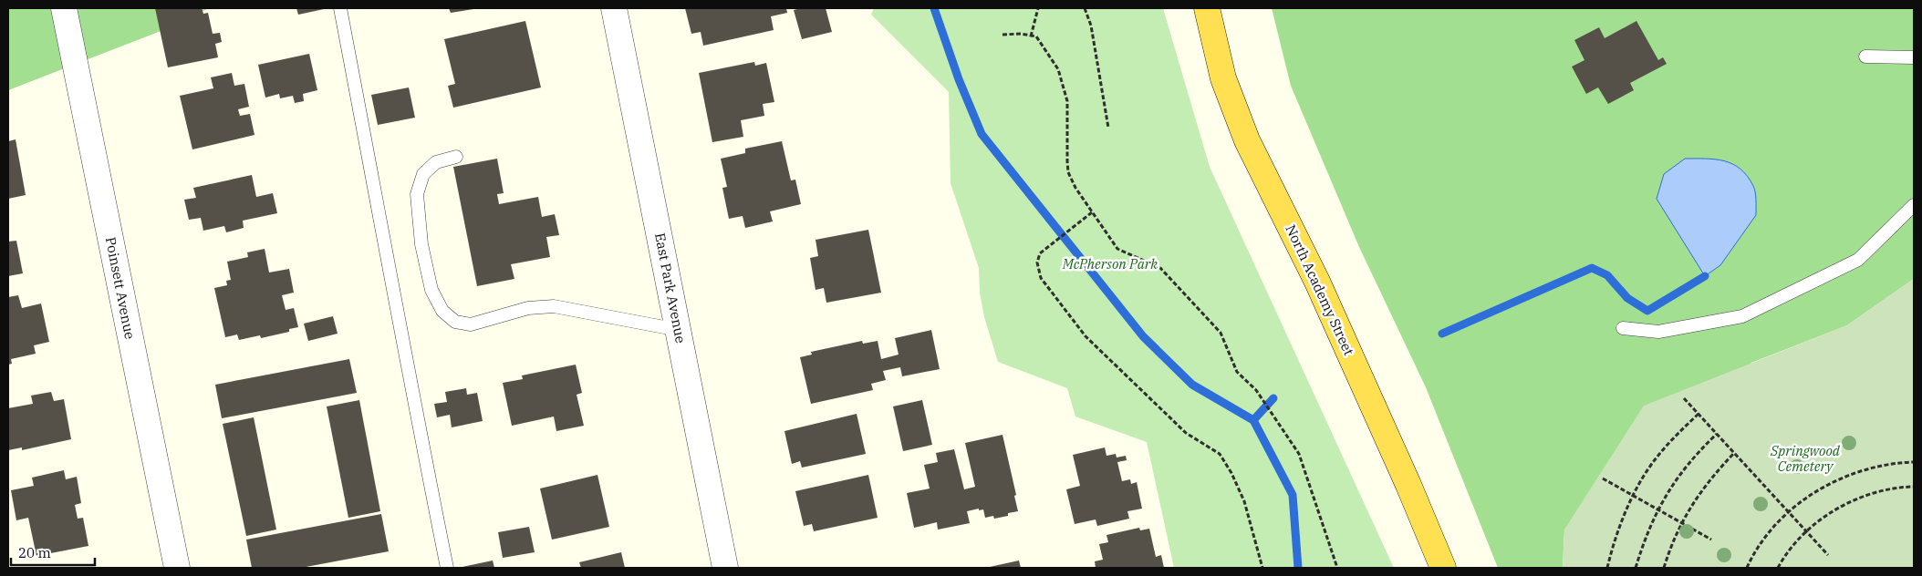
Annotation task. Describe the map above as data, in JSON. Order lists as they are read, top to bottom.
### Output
{
  "streets": {
    "highway": ["North Academy Street"],
    "street": ["Poinsett Avenue", "East Park Avenue"]
  },
  "parks": ["McPherson Park", "Springwood Cemetery"],
  "scale_bar": "20 m"
}
